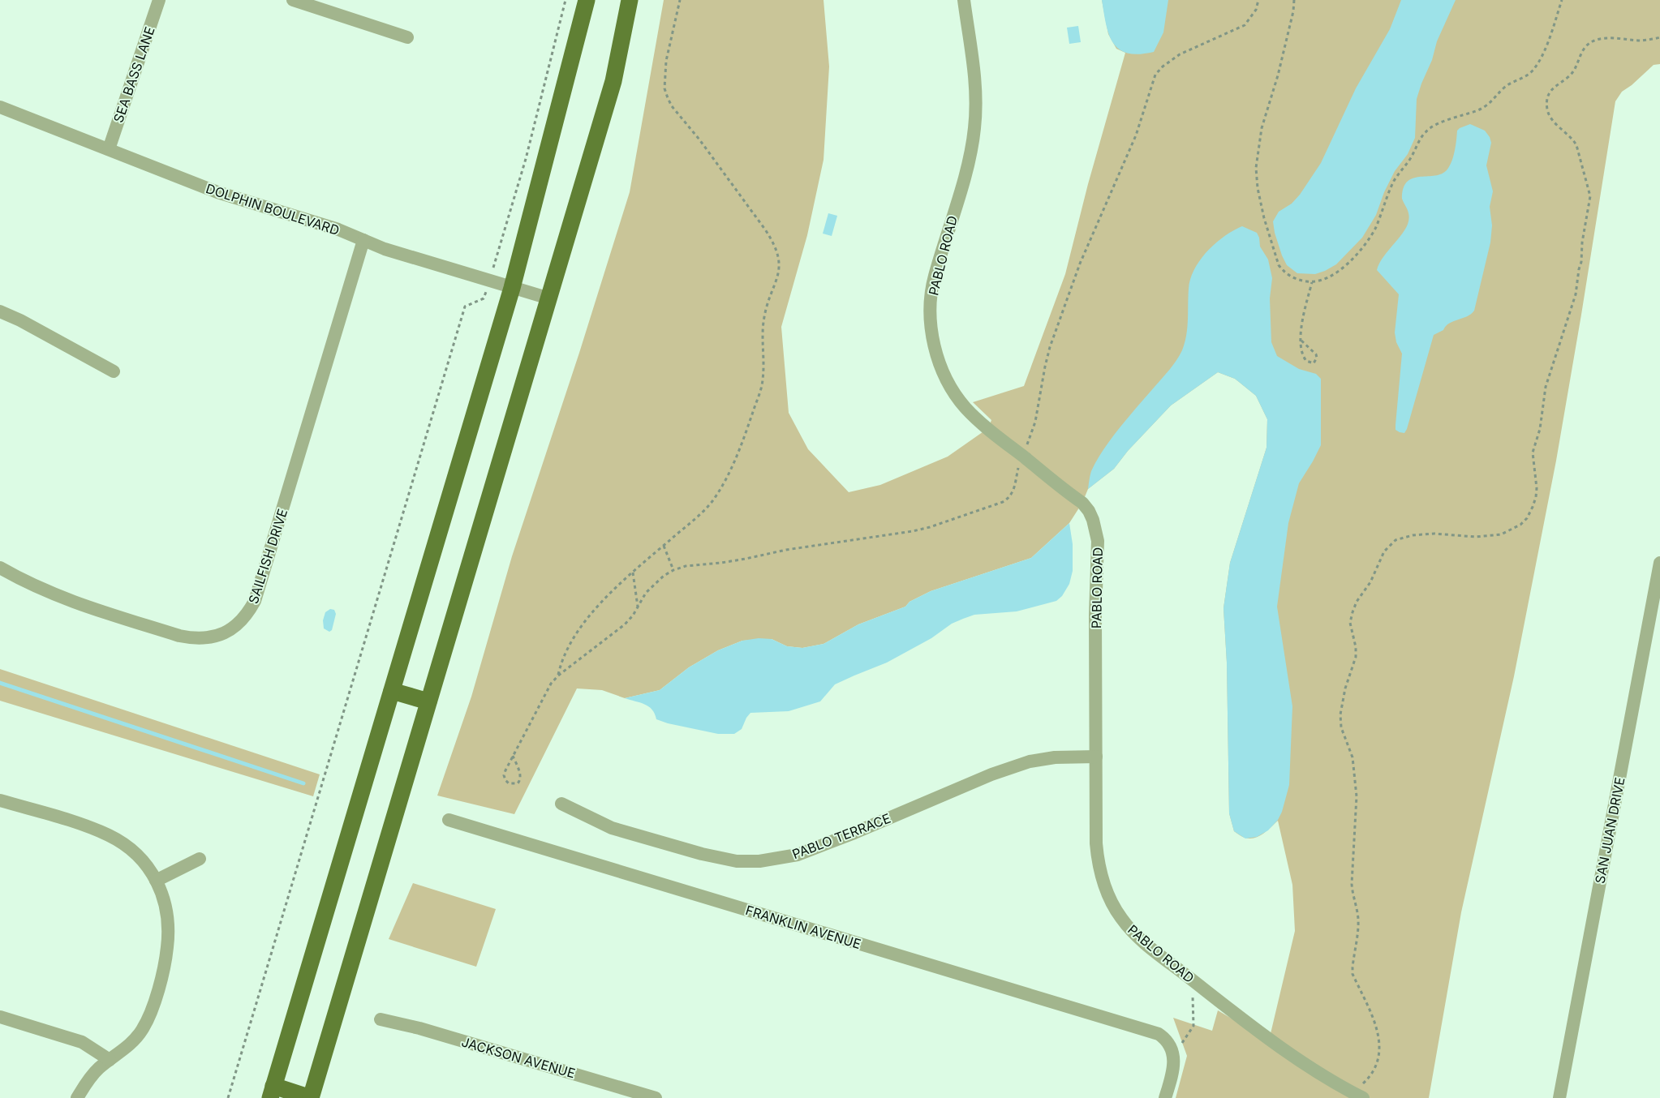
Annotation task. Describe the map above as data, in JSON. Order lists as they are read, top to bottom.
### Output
{
  "streets": {
    "street": [
      "SEA BASS LANE",
      "DOLPHIN BOULEVARD",
      "PABLO ROAD",
      "SAILFISH DRIVE",
      "SAN JUAN DRIVE",
      "PABLO TERRACE",
      "FRANKLIN AVENUE",
      "JACKSON AVENUE"
    ]
  },
  "crossings": [
    ["SEA BASS LANE", "DOLPHIN BOULEVARD"],
    ["DOLPHIN BOULEVARD", "SAILFISH DRIVE"],
    ["PABLO ROAD", "PABLO TERRACE"]
  ]
}
